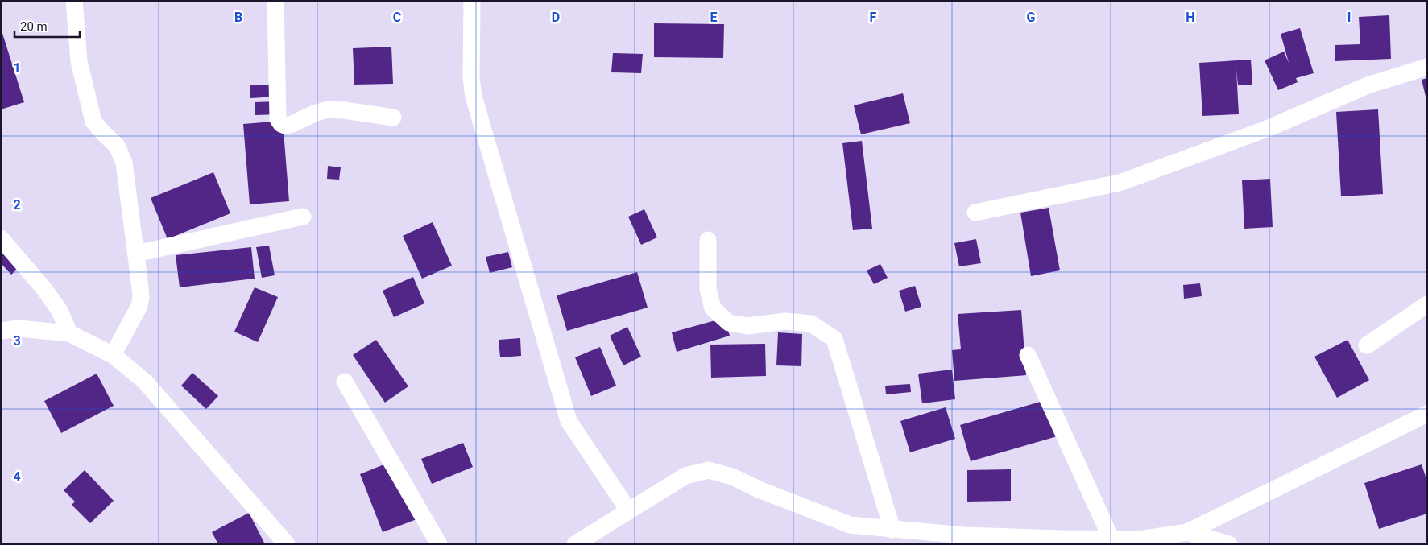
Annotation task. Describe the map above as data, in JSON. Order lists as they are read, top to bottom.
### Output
{
  "scale_bar": "20 m",
  "grid": {
    "columns": [
      "B",
      "C",
      "D",
      "E",
      "F",
      "G",
      "H",
      "I"
    ],
    "rows": [
      "1",
      "2",
      "3",
      "4"
    ]
  }
}
